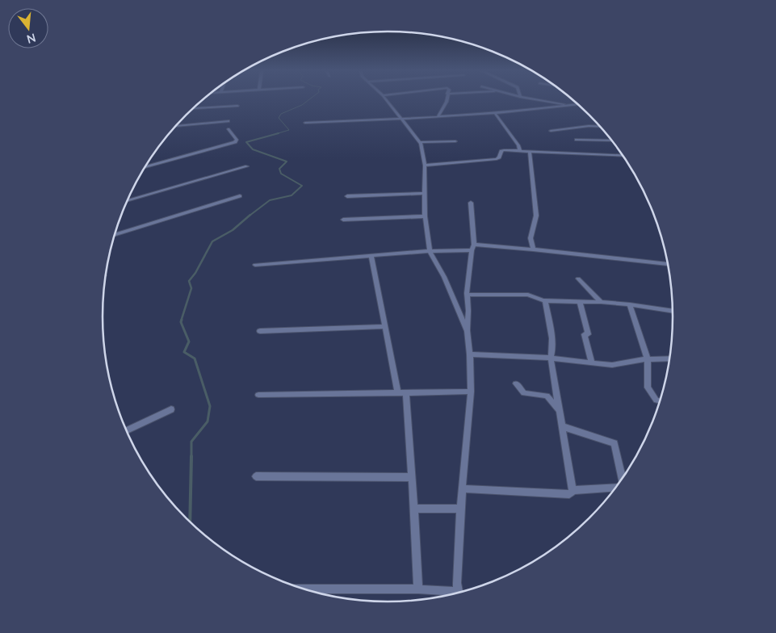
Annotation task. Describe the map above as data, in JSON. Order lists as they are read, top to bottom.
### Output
{
  "north": "bottom"
}
